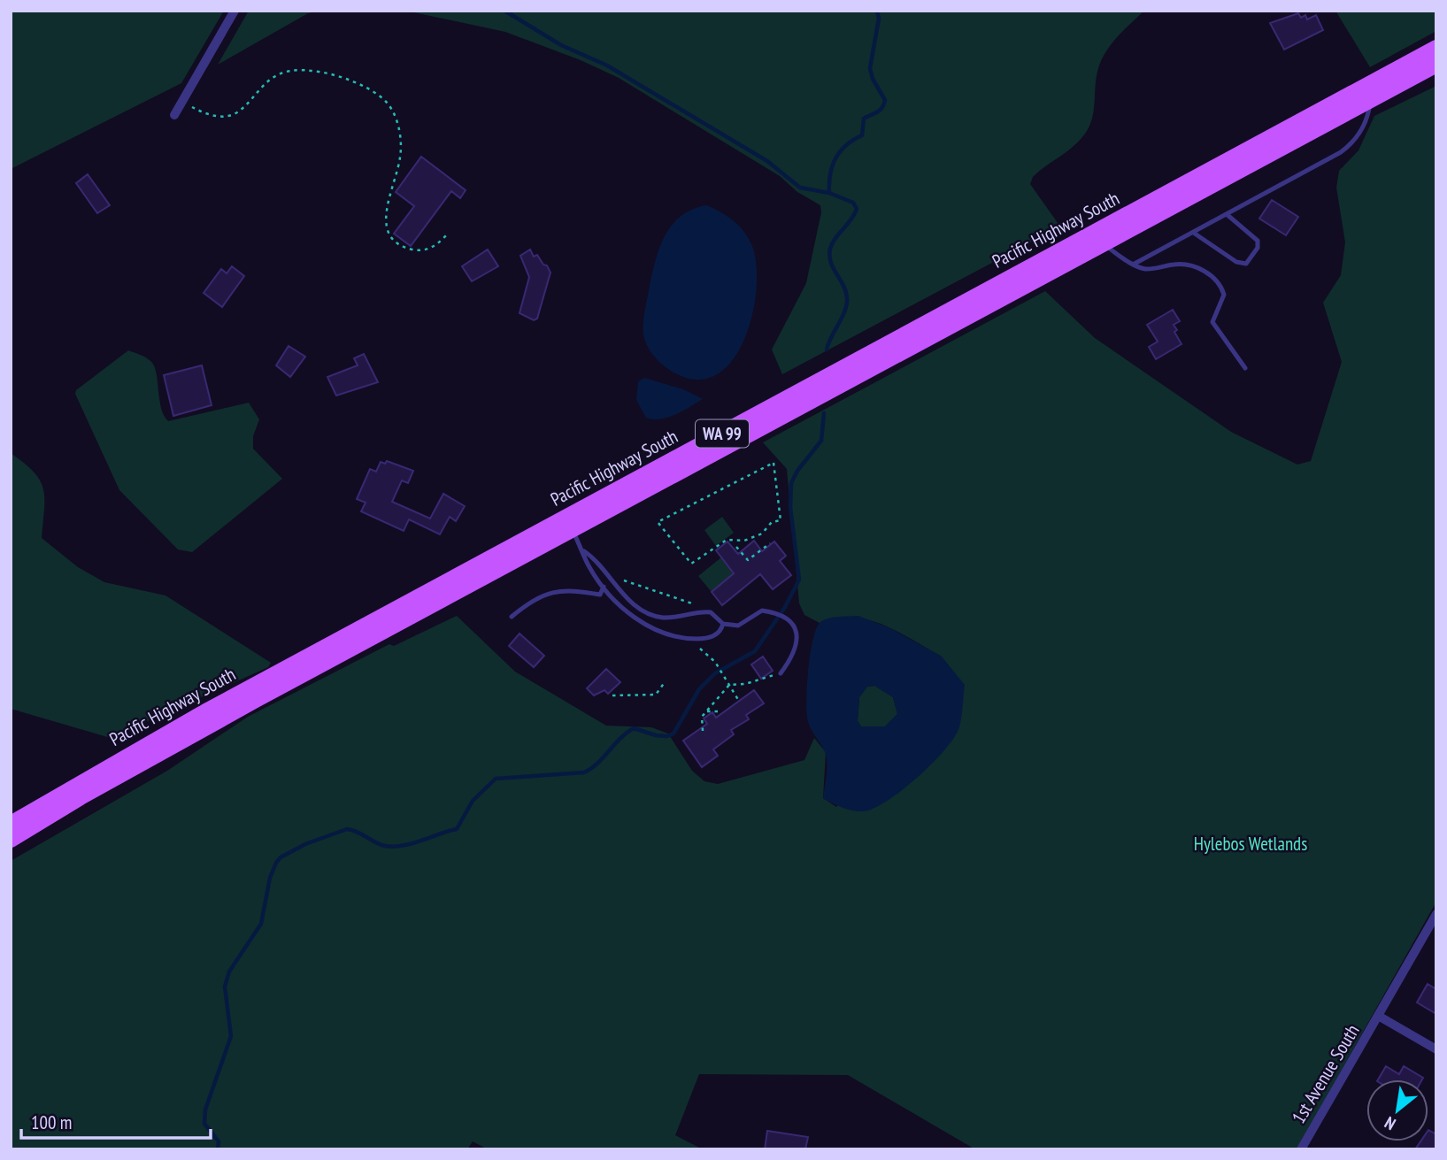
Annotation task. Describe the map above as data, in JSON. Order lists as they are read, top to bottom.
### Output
{
  "streets": {
    "main road": ["Pacific Highway South", "WA 99"],
    "street": ["1st Avenue South"]
  },
  "parks": ["Hylebos Wetlands"],
  "scale_bar": "100 m",
  "north": "bottom left"
}
